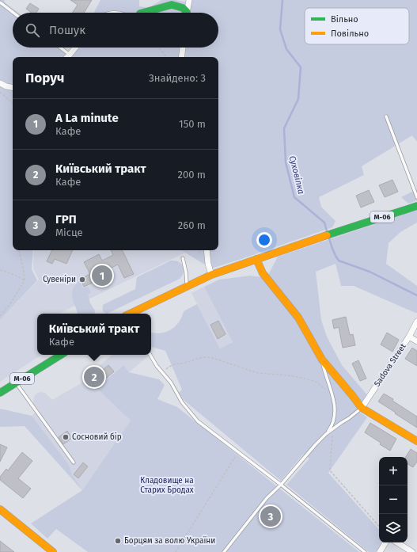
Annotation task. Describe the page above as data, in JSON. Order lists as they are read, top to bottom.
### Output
{
  "streets": {
    "main road": ["М-06"],
    "street": ["Sadova Street"]
  },
  "water": ["Суховілка"],
  "parks": ["Кладовище на Старих Бродах"],
  "places": ["Сувеніри", "Сосновий бір", "Борцям за волю України"],
  "legend": ["Вільно", "Повільно"],
  "page": {
    "search": "Пошук",
    "heading": ["Поруч", "Знайдено: 3"],
    "list": [
      {
        "mark": "1",
        "name": "A La minute",
        "note": "Кафе",
        "value": "150 m"
      },
      {
        "mark": "2",
        "name": "Київський тракт",
        "note": "Кафе",
        "value": "200 m"
      },
      {
        "mark": "3",
        "name": "ГРП",
        "note": "Місце",
        "value": "260 m"
      }
    ],
    "pins": ["1", "2", "3"],
    "popup": ["Київський тракт", "Кафе"],
    "map_buttons": ["+", "−"]
  }
}
